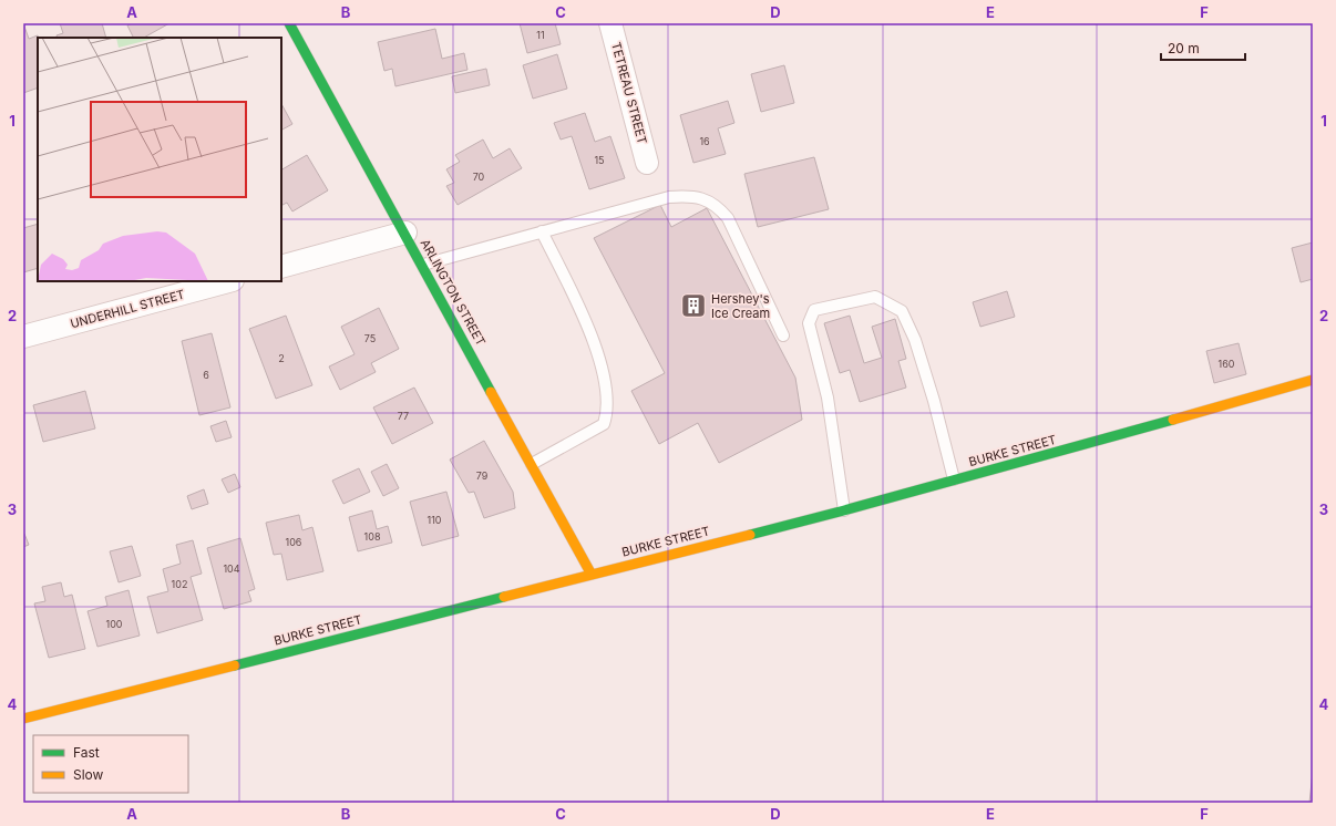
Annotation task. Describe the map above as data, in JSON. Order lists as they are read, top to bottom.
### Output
{
  "streets": {
    "street": [
      "TETREAU STREET",
      "ARLINGTON STREET",
      "UNDERHILL STREET",
      "BURKE STREET"
    ]
  },
  "crossings": [
    ["ARLINGTON STREET", "BURKE STREET"]
  ],
  "places": {
    "building": ["Hershey's Ice Cream"]
  },
  "house_numbers": [
    "11",
    "16",
    "15",
    "70",
    "75",
    "2",
    "160",
    "6",
    "77",
    "79",
    "110",
    "108",
    "106",
    "104",
    "102",
    "100"
  ],
  "legend": ["Fast", "Slow"],
  "scale_bar": "20 m",
  "grid": {
    "columns": [
      "A",
      "B",
      "C",
      "D",
      "E",
      "F"
    ],
    "rows": [
      "1",
      "2",
      "3",
      "4"
    ]
  }
}
